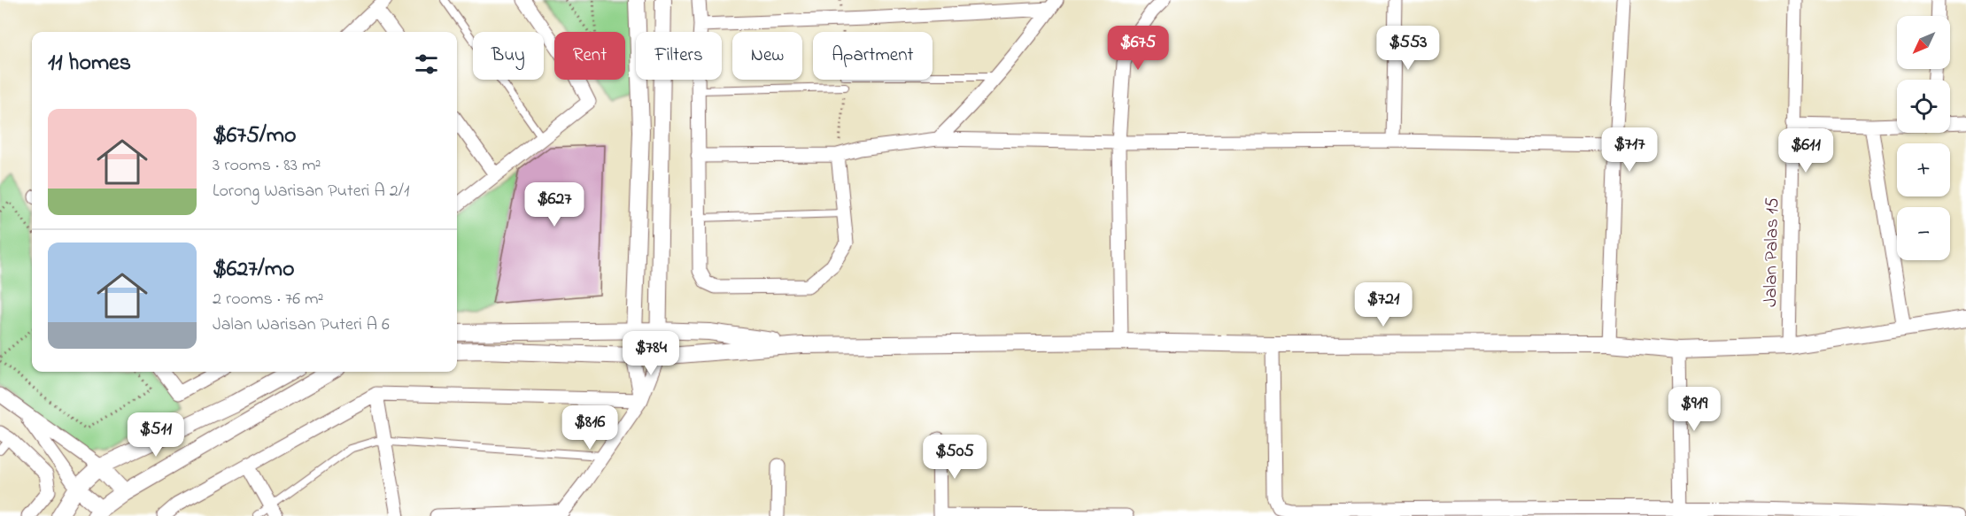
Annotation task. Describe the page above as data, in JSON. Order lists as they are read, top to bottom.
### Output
{
  "streets": {
    "street": ["Jalan Palas 15"]
  },
  "north": "bottom left",
  "page": {
    "map_buttons": ["+", "−"],
    "price": [
      "$675",
      "$553",
      "$717",
      "$611",
      "$627",
      "$721",
      "$784",
      "$919",
      "$816",
      "$511",
      "$505"
    ],
    "chip": [
      "Buy",
      "Rent",
      "Filters",
      "New",
      "Apartment"
    ],
    "heading": "11 homes",
    "list": [
      {
        "name": "$675/mo",
        "note": "3 rooms · 83 m² · Lorong Warisan Puteri A 2/1"
      },
      {
        "name": "$627/mo",
        "note": "2 rooms · 76 m² · Jalan Warisan Puteri A 6"
      }
    ]
  }
}
